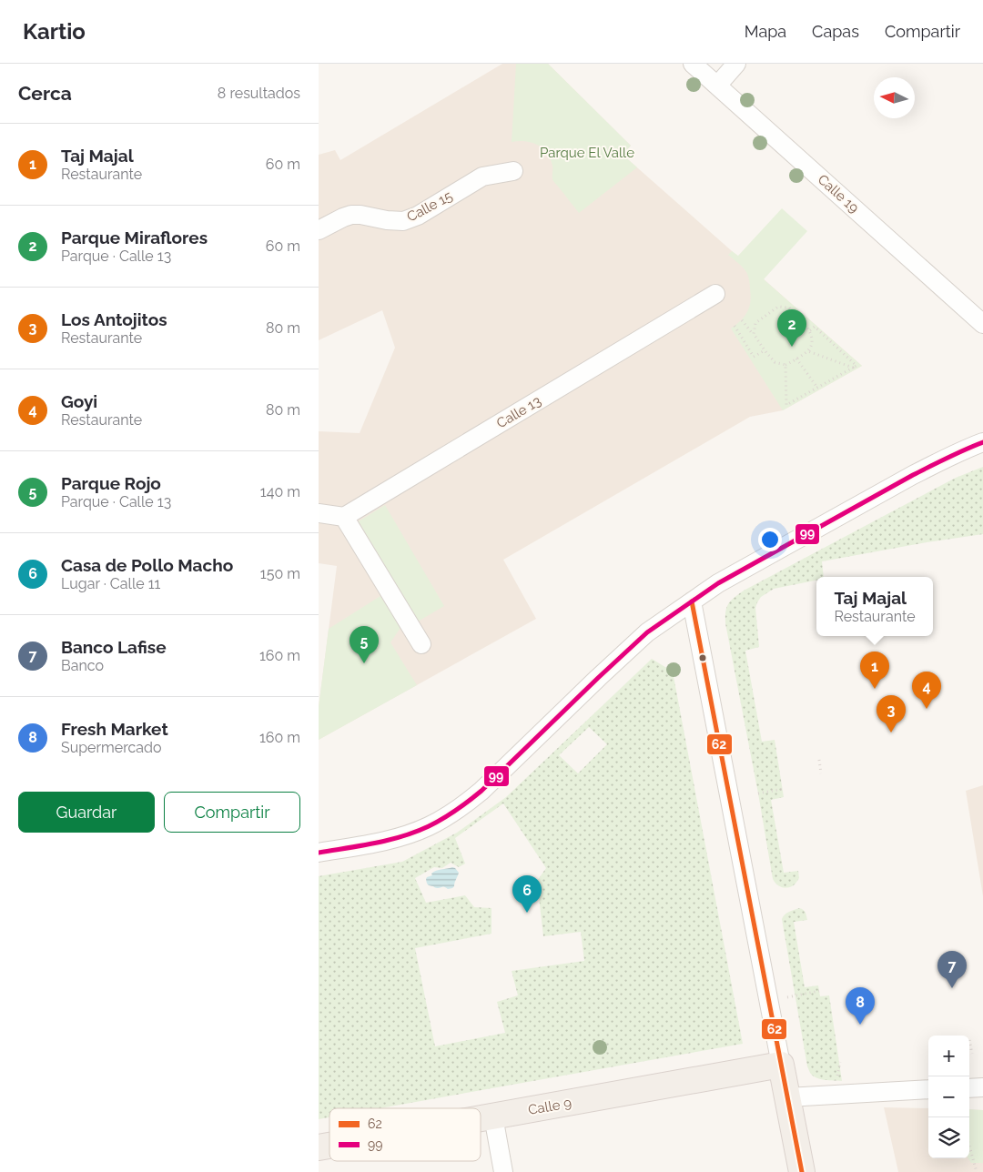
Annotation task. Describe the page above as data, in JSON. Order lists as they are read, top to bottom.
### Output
{
  "streets": {
    "main road": ["Calle 9"],
    "street": ["Calle 19", "Calle 15", "Calle 13"]
  },
  "parks": ["Parque El Valle"],
  "lines": ["transit line 99", "transit line 62"],
  "legend": ["62", "99"],
  "north": "left",
  "page": {
    "header": "Kartio",
    "nav": ["Mapa", "Capas", "Compartir"],
    "heading": ["Cerca", "8 resultados"],
    "list": [
      {
        "mark": "1",
        "name": "Taj Majal",
        "note": "Restaurante",
        "value": "60 m"
      },
      {
        "mark": "2",
        "name": "Parque Miraflores",
        "note": "Parque · Calle 13",
        "value": "60 m"
      },
      {
        "mark": "3",
        "name": "Los Antojitos",
        "note": "Restaurante",
        "value": "80 m"
      },
      {
        "mark": "4",
        "name": "Goyi",
        "note": "Restaurante",
        "value": "80 m"
      },
      {
        "mark": "5",
        "name": "Parque Rojo",
        "note": "Parque · Calle 13",
        "value": "140 m"
      },
      {
        "mark": "6",
        "name": "Casa de Pollo Macho",
        "note": "Lugar · Calle 11",
        "value": "150 m"
      },
      {
        "mark": "7",
        "name": "Banco Lafise",
        "note": "Banco",
        "value": "160 m"
      },
      {
        "mark": "8",
        "name": "Fresh Market",
        "note": "Supermercado",
        "value": "160 m"
      }
    ],
    "pins": [
      "2",
      "5",
      "1",
      "4",
      "3",
      "6",
      "7",
      "8"
    ],
    "popup": ["Taj Majal", "Restaurante"],
    "buttons": ["Guardar", "Compartir"],
    "map_buttons": ["+", "−"]
  }
}
